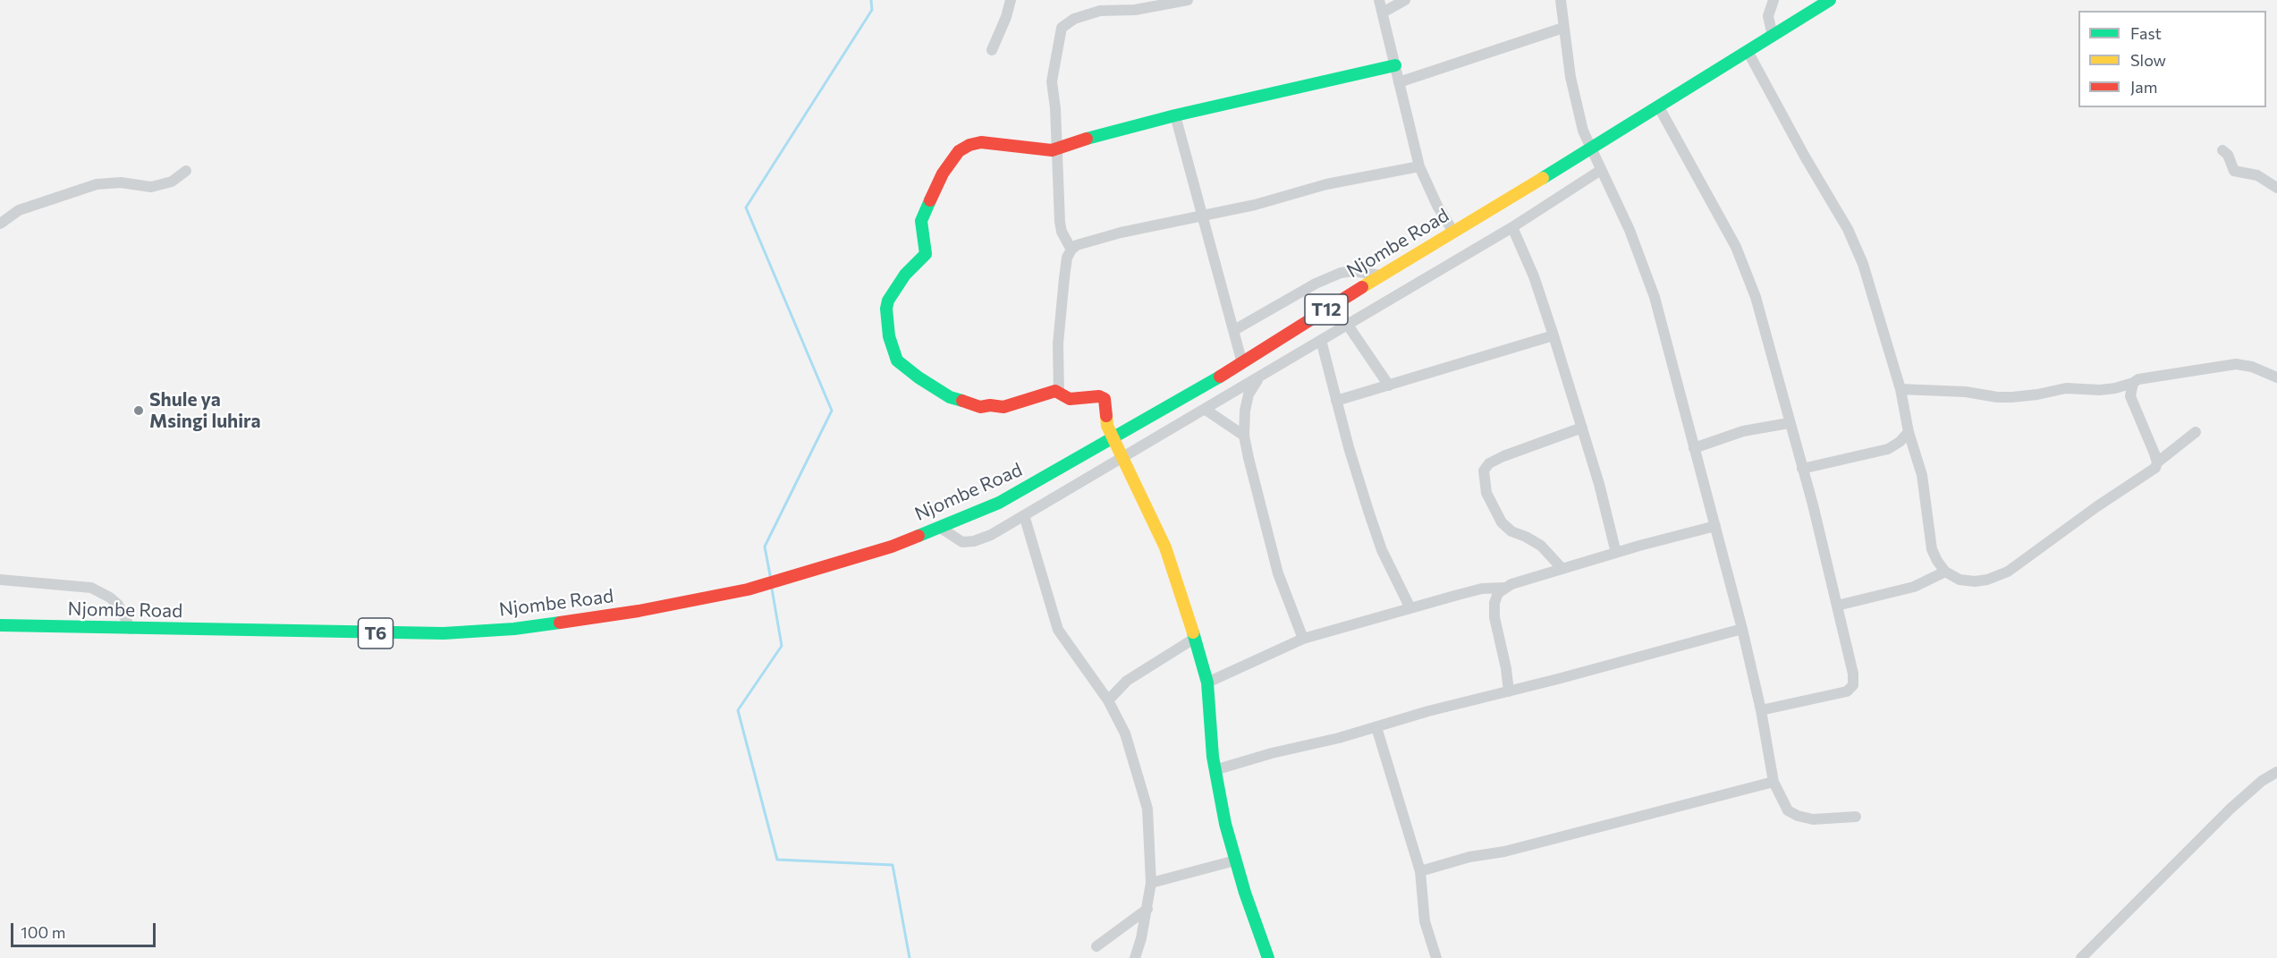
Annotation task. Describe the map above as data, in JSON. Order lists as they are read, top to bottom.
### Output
{
  "streets": {
    "main road": ["Njombe Road", "T12", "T6"]
  },
  "places": ["Shule ya Msingi luhira"],
  "legend": ["Fast", "Slow", "Jam"],
  "scale_bar": "100 m"
}
